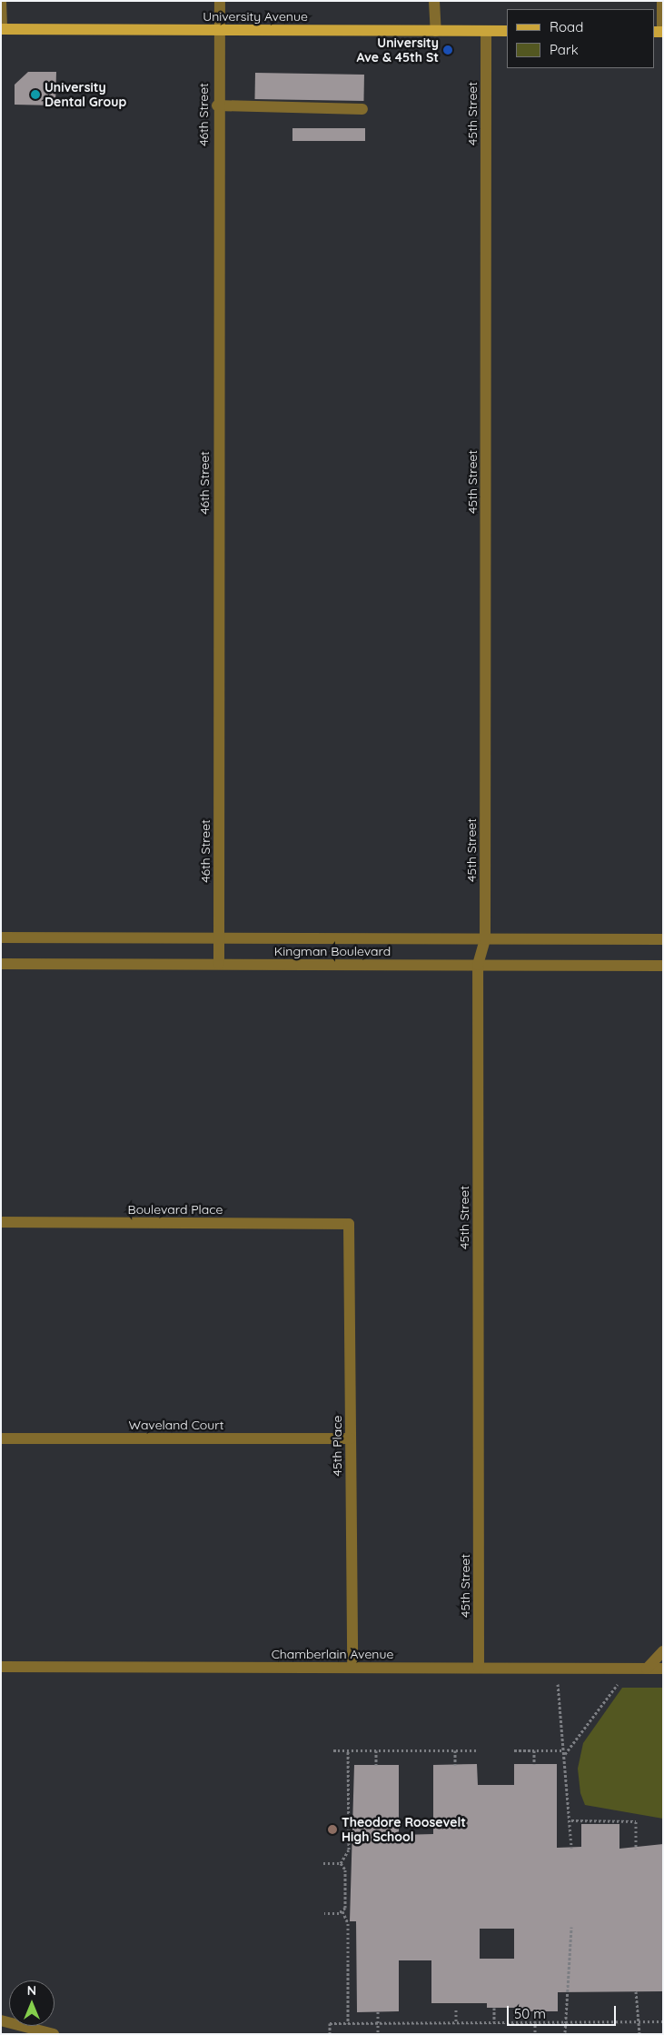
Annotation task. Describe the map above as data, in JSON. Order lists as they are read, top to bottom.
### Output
{
  "streets": {
    "main road": ["University Avenue"],
    "street": [
      "45th Street",
      "46th Street",
      "Kingman Boulevard",
      "Boulevard Place",
      "Waveland Court",
      "45th Place",
      "Chamberlain Avenue"
    ]
  },
  "crossings": [
    ["University Avenue", "45th Street"],
    ["University Avenue", "46th Street"],
    ["45th Street", "Kingman Boulevard"],
    ["45th Street", "Chamberlain Avenue"],
    ["46th Street", "Kingman Boulevard"],
    ["Boulevard Place", "45th Place"],
    ["Waveland Court", "45th Place"],
    ["45th Place", "Chamberlain Avenue"]
  ],
  "places": ["University Ave & 45th St", "University Dental Group", "Theodore Roosevelt High School"],
  "legend": ["Road", "Park"],
  "scale_bar": "50 m",
  "north": "top"
}
